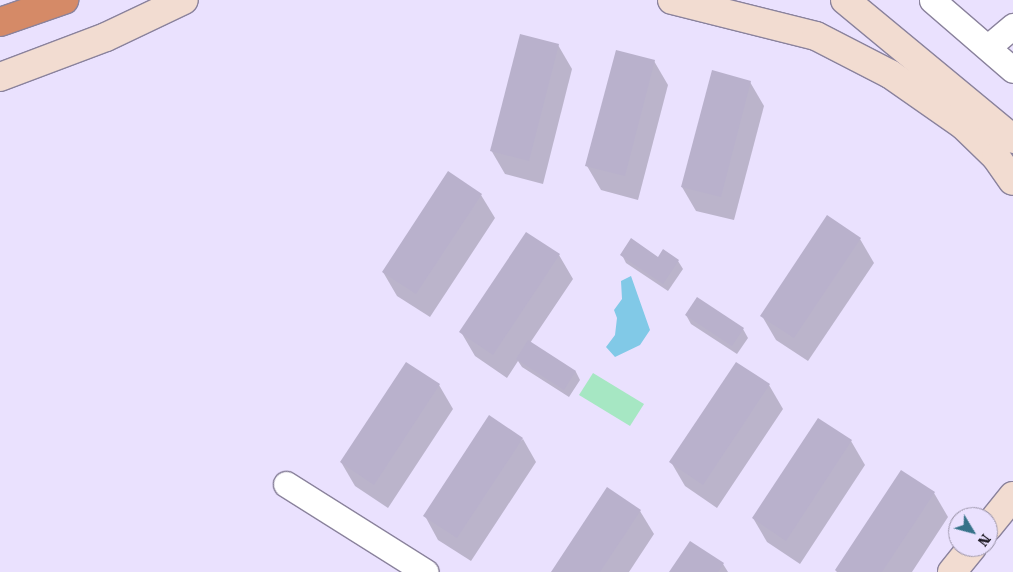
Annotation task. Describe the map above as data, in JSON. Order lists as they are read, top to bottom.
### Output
{
  "north": "bottom right"
}
